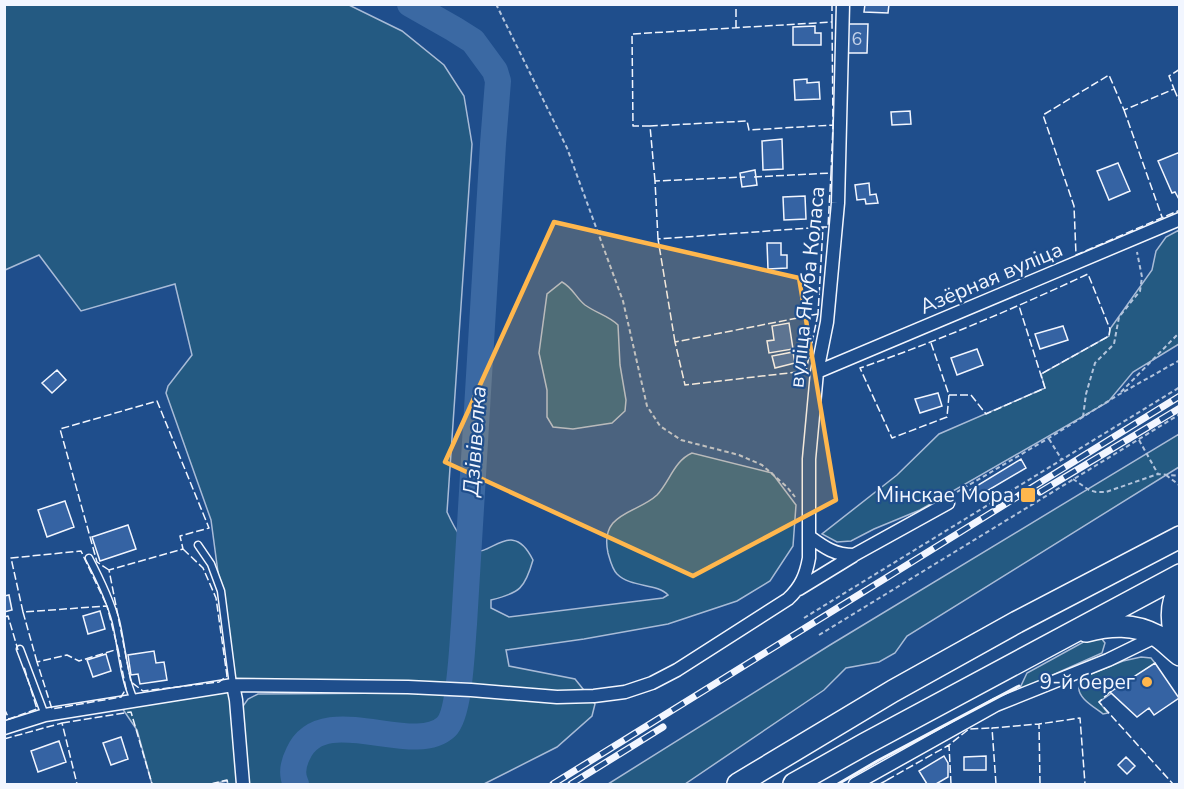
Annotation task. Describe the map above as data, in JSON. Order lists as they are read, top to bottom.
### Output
{
  "streets": {
    "street": ["Азёрная вуліца", "вуліца Якуба Коласа"]
  },
  "crossings": [
    ["Азёрная вуліца", "вуліца Якуба Коласа"]
  ],
  "water": ["Дзівівелка"],
  "places": {
    "transit": ["Мінскае Мора"],
    "other": ["9-й берег"]
  },
  "house_numbers": ["6"]
}
